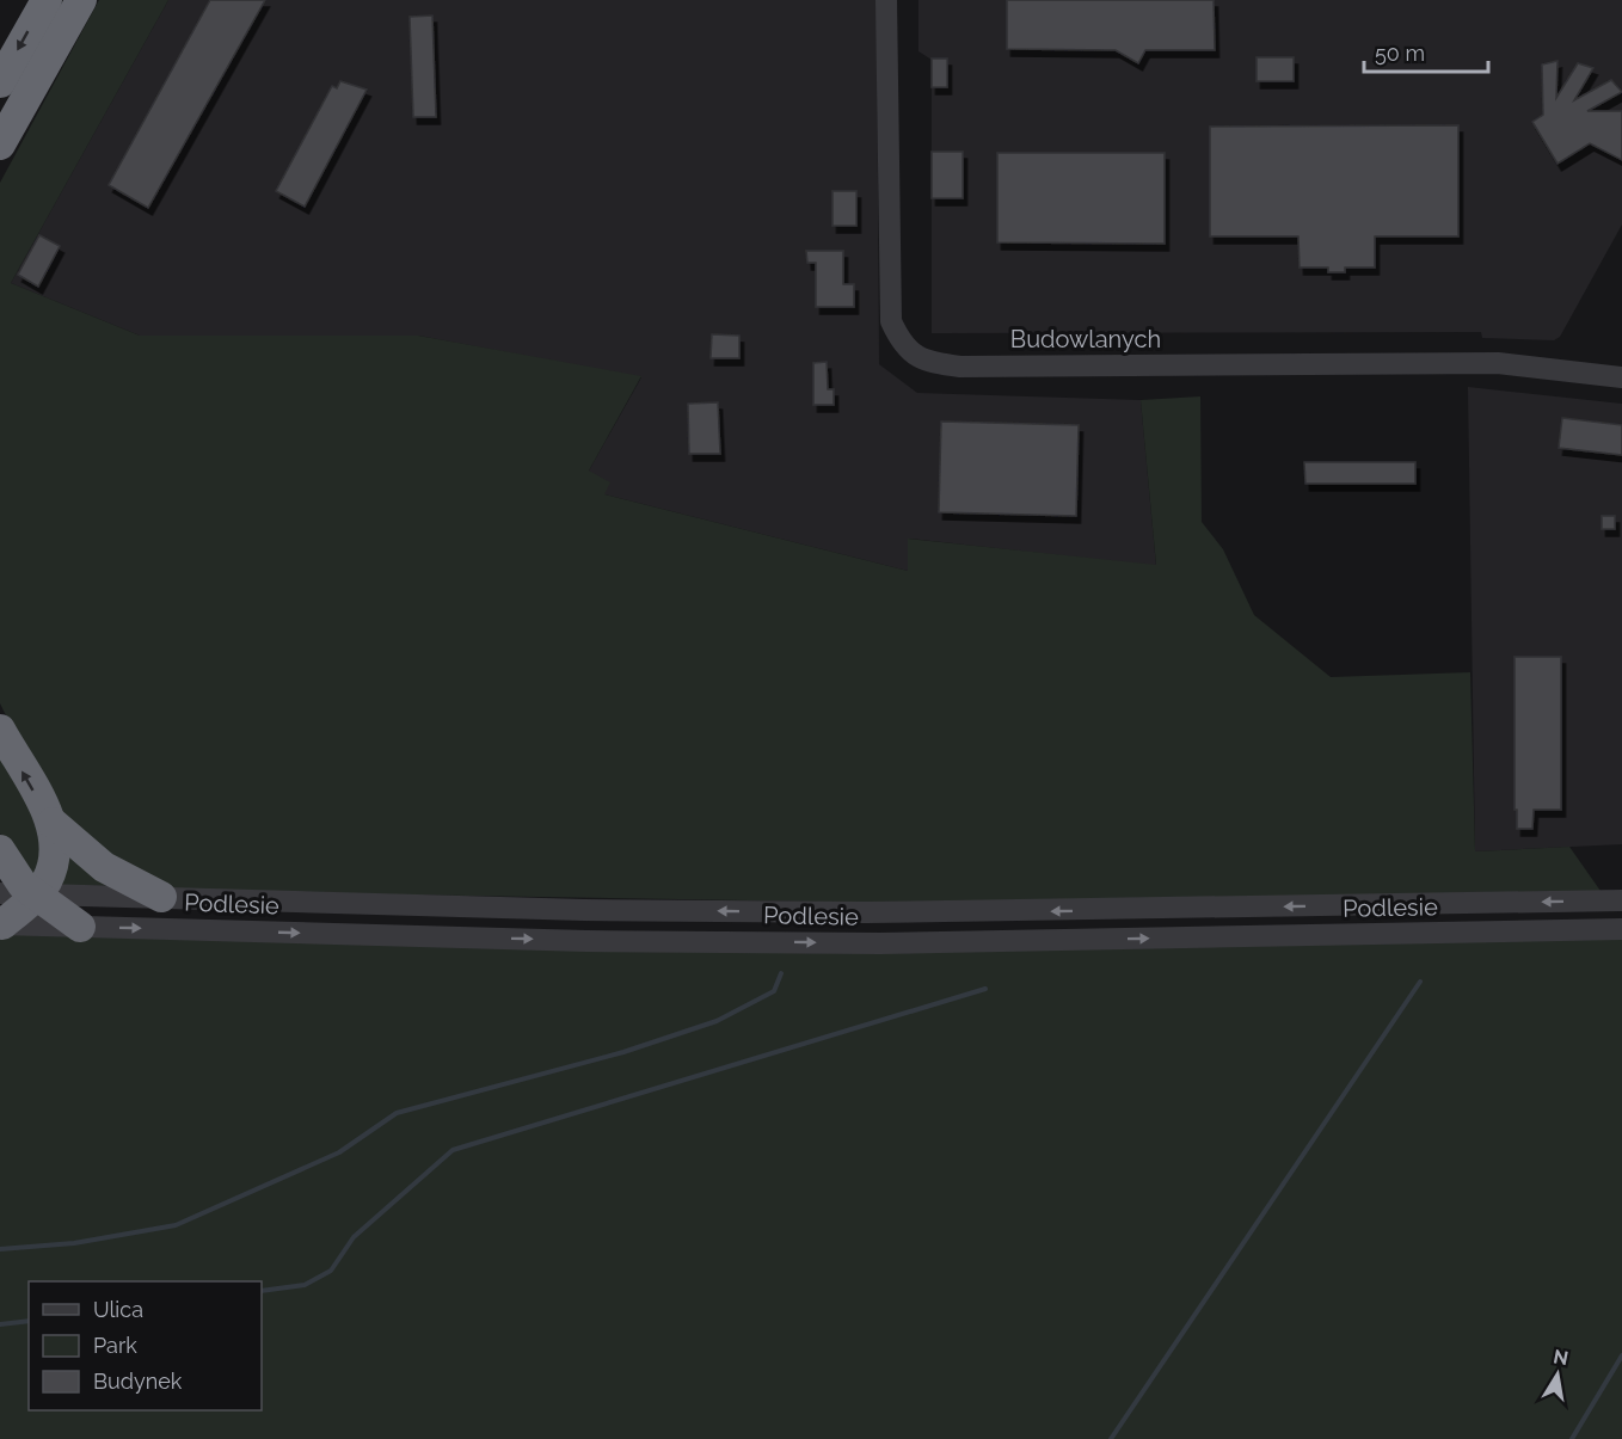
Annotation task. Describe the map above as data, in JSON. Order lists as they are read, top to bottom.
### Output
{
  "streets": {
    "street": ["Budowlanych", "Podlesie"]
  },
  "legend": ["Ulica", "Park", "Budynek"],
  "scale_bar": "50 m",
  "north": "top"
}
